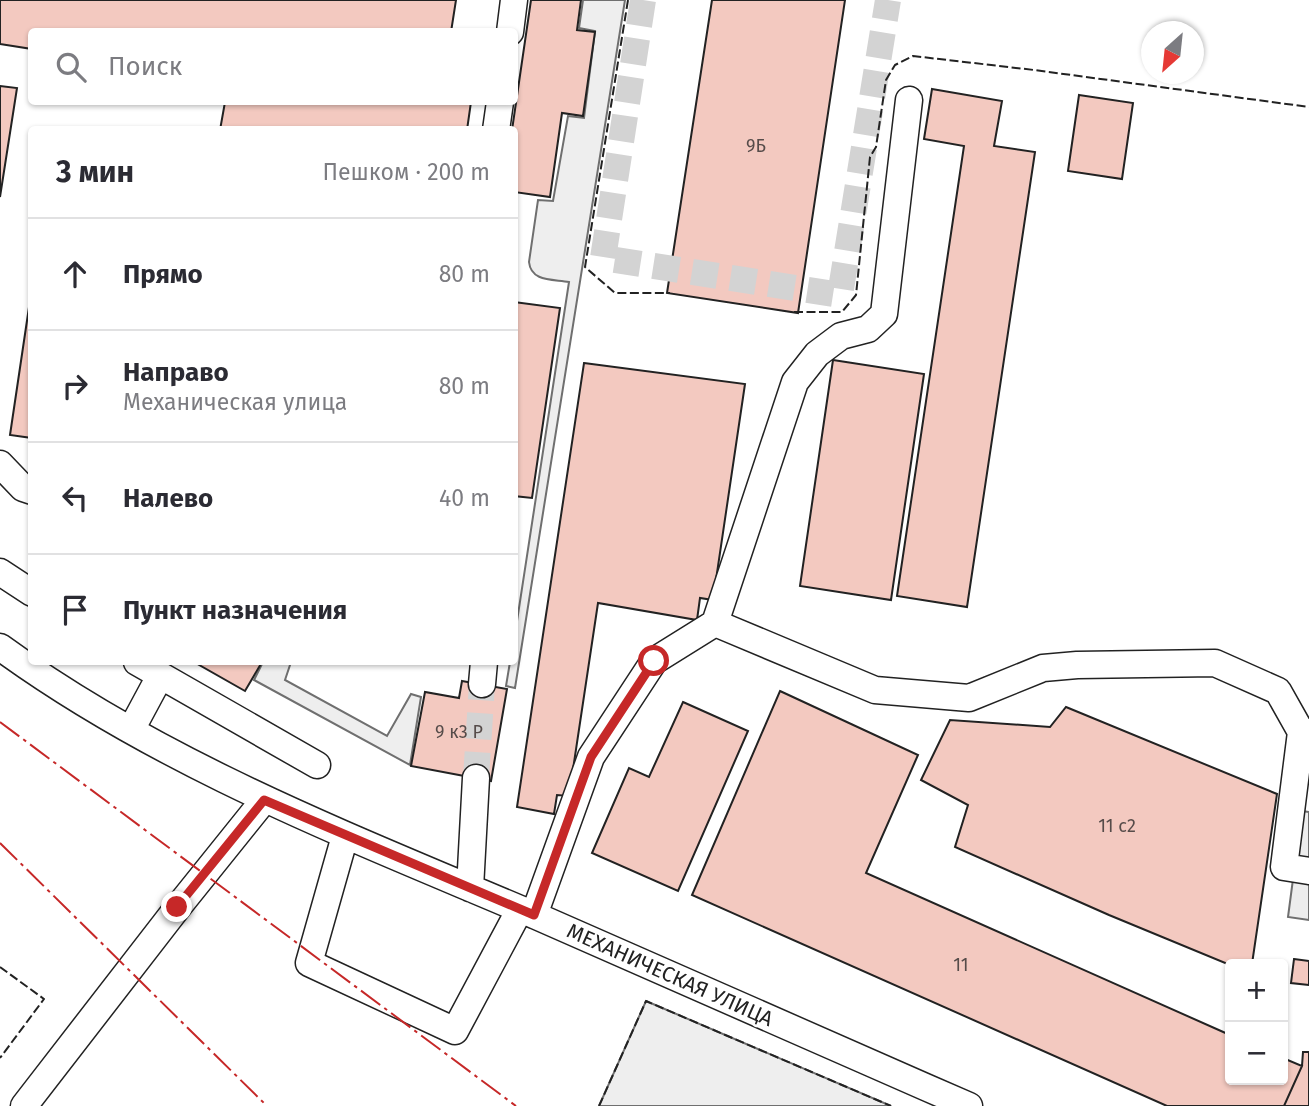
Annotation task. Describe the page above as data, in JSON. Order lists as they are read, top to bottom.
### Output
{
  "streets": {
    "street": ["МЕХАНИЧЕСКАЯ УЛИЦА"]
  },
  "house_numbers": [
    "9Б",
    "9 к3 Р",
    "11 с2",
    "11"
  ],
  "north": "bottom left",
  "page": {
    "search": "Поиск",
    "heading": ["3 мин", "Пешком · 200 m"],
    "list": [
      ["Прямо", "80 m"],
      ["Направо", "Механическая улица", "80 m"],
      ["Налево", "40 m"],
      "Пункт назначения"
    ],
    "map_buttons": ["+", "−"]
  }
}
